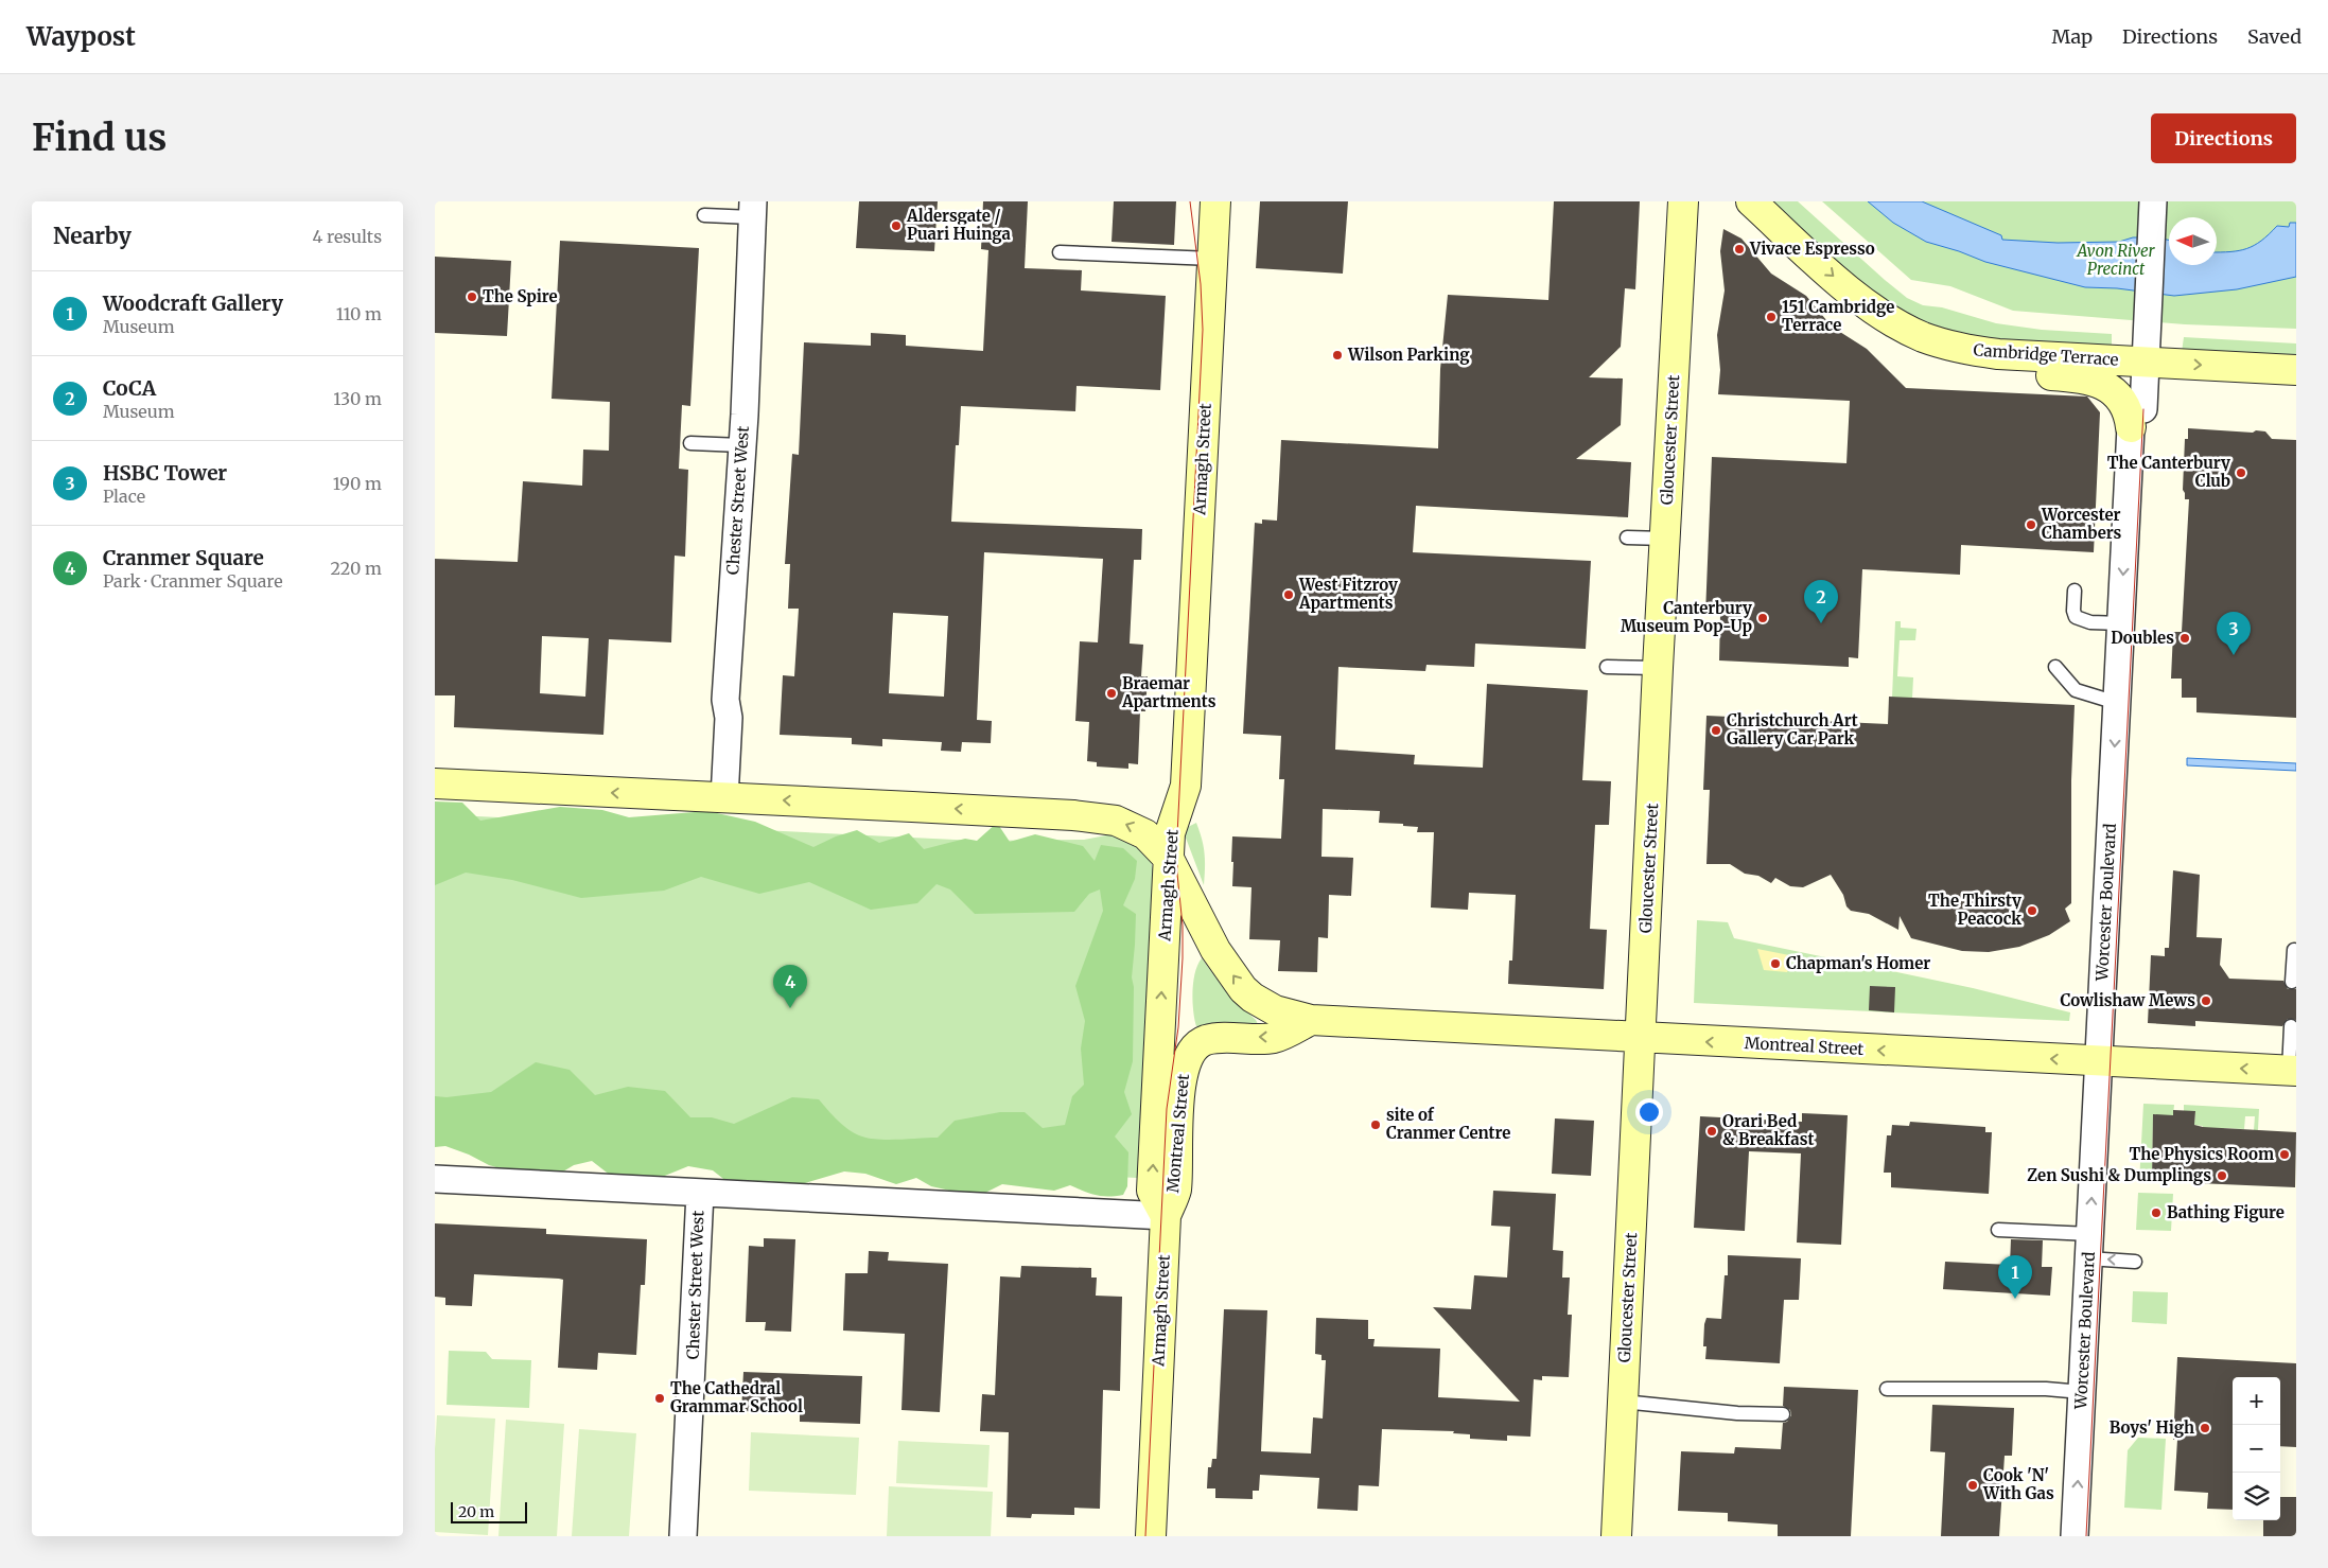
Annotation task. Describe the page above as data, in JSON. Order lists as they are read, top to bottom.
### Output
{
  "streets": {
    "street": [
      "Cambridge Terrace",
      "Gloucester Street",
      "Armagh Street",
      "Chester Street West",
      "Worcester Boulevard",
      "Montreal Street"
    ]
  },
  "crossings": [
    ["Cambridge Terrace", "Worcester Boulevard"],
    ["Gloucester Street", "Montreal Street"],
    ["Armagh Street", "Montreal Street"],
    ["Chester Street West", "Montreal Street"],
    ["Worcester Boulevard", "Montreal Street"]
  ],
  "one_way": ["Cambridge Terrace", "Montreal Street"],
  "parks": ["Avon River Precinct"],
  "places": [
    "Aldersgate / Puari Huinga",
    "Vivace Espresso",
    "The Spire",
    "151 Cambridge Terrace",
    "Wilson Parking",
    "The Canterbury Club",
    "Worcester Chambers",
    "West Fitzroy Apartments",
    "Canterbury Museum Pop-Up",
    "Doubles",
    "Braemar Apartments",
    "Christchurch Art Gallery Car Park",
    "The Thirsty Peacock",
    "Chapman's Homer",
    "Cowlishaw Mews",
    "site of Cranmer Centre",
    "Orari Bed & Breakfast",
    "The Physics Room",
    "Zen Sushi & Dumplings",
    "Bathing Figure",
    "The Cathedral Grammar School",
    "Boys' High",
    "Cook 'N' With Gas"
  ],
  "scale_bar": "20 m",
  "north": "left",
  "page": {
    "header": "Waypost",
    "nav": ["Map", "Directions", "Saved"],
    "buttons": "Directions",
    "title": "Find us",
    "heading": ["Nearby", "4 results"],
    "list": [
      {
        "mark": "1",
        "name": "Woodcraft Gallery",
        "note": "Museum",
        "value": "110 m"
      },
      {
        "mark": "2",
        "name": "CoCA",
        "note": "Museum",
        "value": "130 m"
      },
      {
        "mark": "3",
        "name": "HSBC Tower",
        "note": "Place",
        "value": "190 m"
      },
      {
        "mark": "4",
        "name": "Cranmer Square",
        "note": "Park · Cranmer Square",
        "value": "220 m"
      }
    ],
    "pins": [
      "2",
      "3",
      "4",
      "1"
    ],
    "map_buttons": ["+", "−"],
    "scale": "20 m"
  }
}
